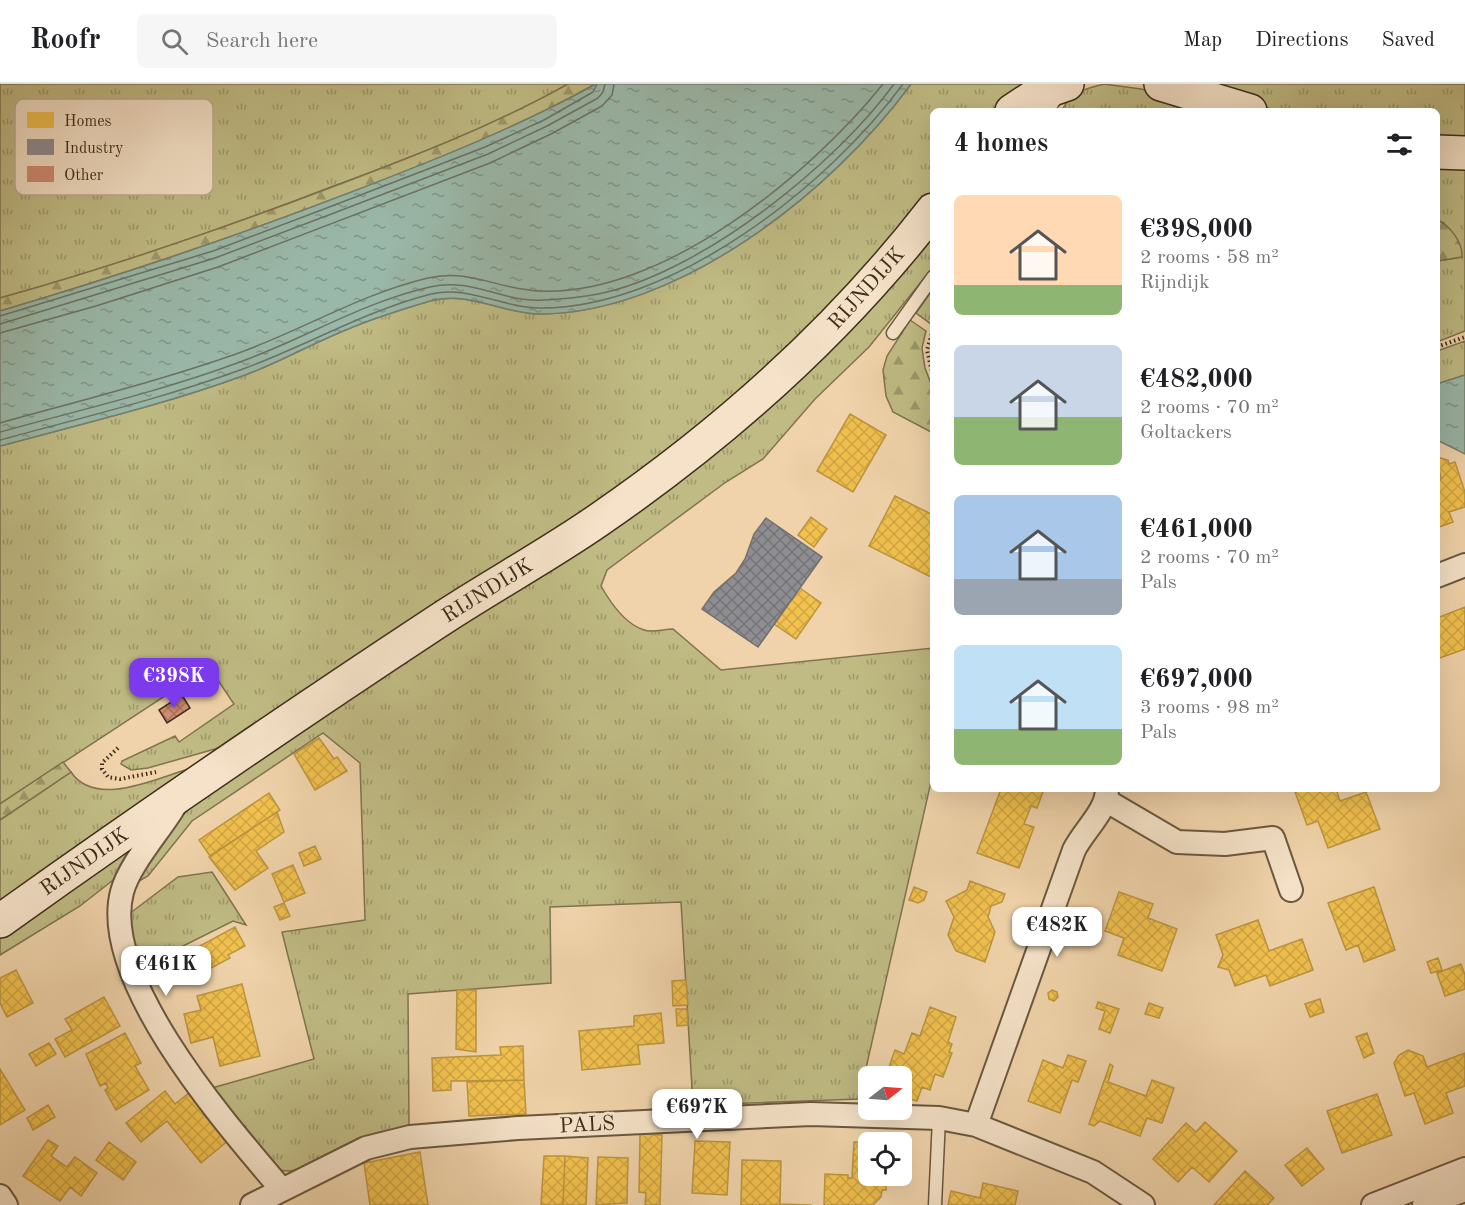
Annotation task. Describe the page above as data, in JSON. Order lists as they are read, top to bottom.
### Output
{
  "streets": {
    "street": ["RIJNDIJK", "PALS"]
  },
  "legend": ["Homes", "Industry", "Other"],
  "north": "right",
  "page": {
    "header": "Roofr",
    "search": "Search here",
    "nav": ["Map", "Directions", "Saved"],
    "heading": "4 homes",
    "list": [
      {
        "name": "€398,000",
        "note": "2 rooms · 58 m² · Rijndijk"
      },
      {
        "name": "€482,000",
        "note": "2 rooms · 70 m² · Goltackers"
      },
      {
        "name": "€461,000",
        "note": "2 rooms · 70 m² · Pals"
      },
      {
        "name": "€697,000",
        "note": "3 rooms · 98 m² · Pals"
      }
    ],
    "price": [
      "€398K",
      "€482K",
      "€461K",
      "€697K"
    ]
  }
}
